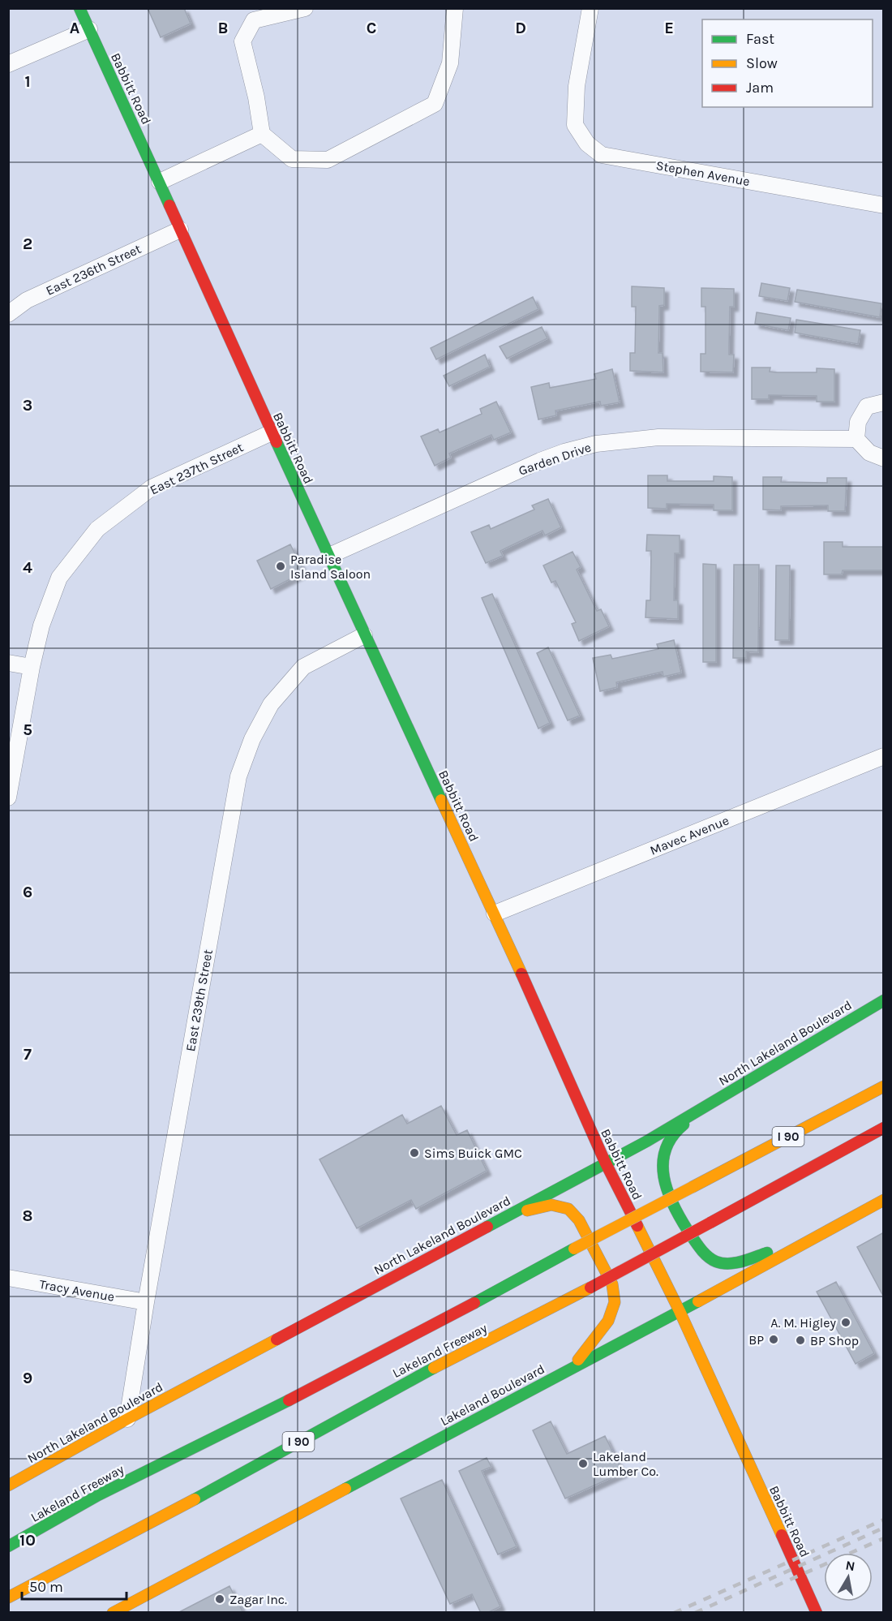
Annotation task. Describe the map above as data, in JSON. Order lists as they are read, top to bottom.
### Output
{
  "streets": {
    "main road": [
      "Babbitt Road",
      "North Lakeland Boulevard",
      "I 90",
      "Lakeland Freeway",
      "Lakeland Boulevard"
    ],
    "street": [
      "Stephen Avenue",
      "East 236th Street",
      "Garden Drive",
      "East 237th Street",
      "Mavec Avenue",
      "East 239th Street",
      "Tracy Avenue"
    ]
  },
  "crossings": [
    ["Babbitt Road", "East 236th Street"],
    ["Babbitt Road", "Garden Drive"],
    ["Babbitt Road", "East 237th Street"],
    ["Babbitt Road", "Mavec Avenue"],
    ["Babbitt Road", "East 239th Street"],
    ["Babbitt Road", "North Lakeland Boulevard"],
    ["Babbitt Road", "Lakeland Boulevard"],
    ["East 239th Street", "North Lakeland Boulevard"],
    ["East 239th Street", "Tracy Avenue"]
  ],
  "places": [
    "Paradise Island Saloon",
    "Sims Buick GMC",
    "A. M. Higley",
    "BP",
    "BP Shop",
    "Lakeland Lumber Co.",
    "Zagar Inc."
  ],
  "legend": ["Fast", "Slow", "Jam"],
  "scale_bar": "50 m",
  "north": "top",
  "grid": {
    "columns": [
      "A",
      "B",
      "C",
      "D",
      "E"
    ],
    "rows": [
      "1",
      "2",
      "3",
      "4",
      "5",
      "6",
      "7",
      "8",
      "9",
      "10"
    ]
  }
}
